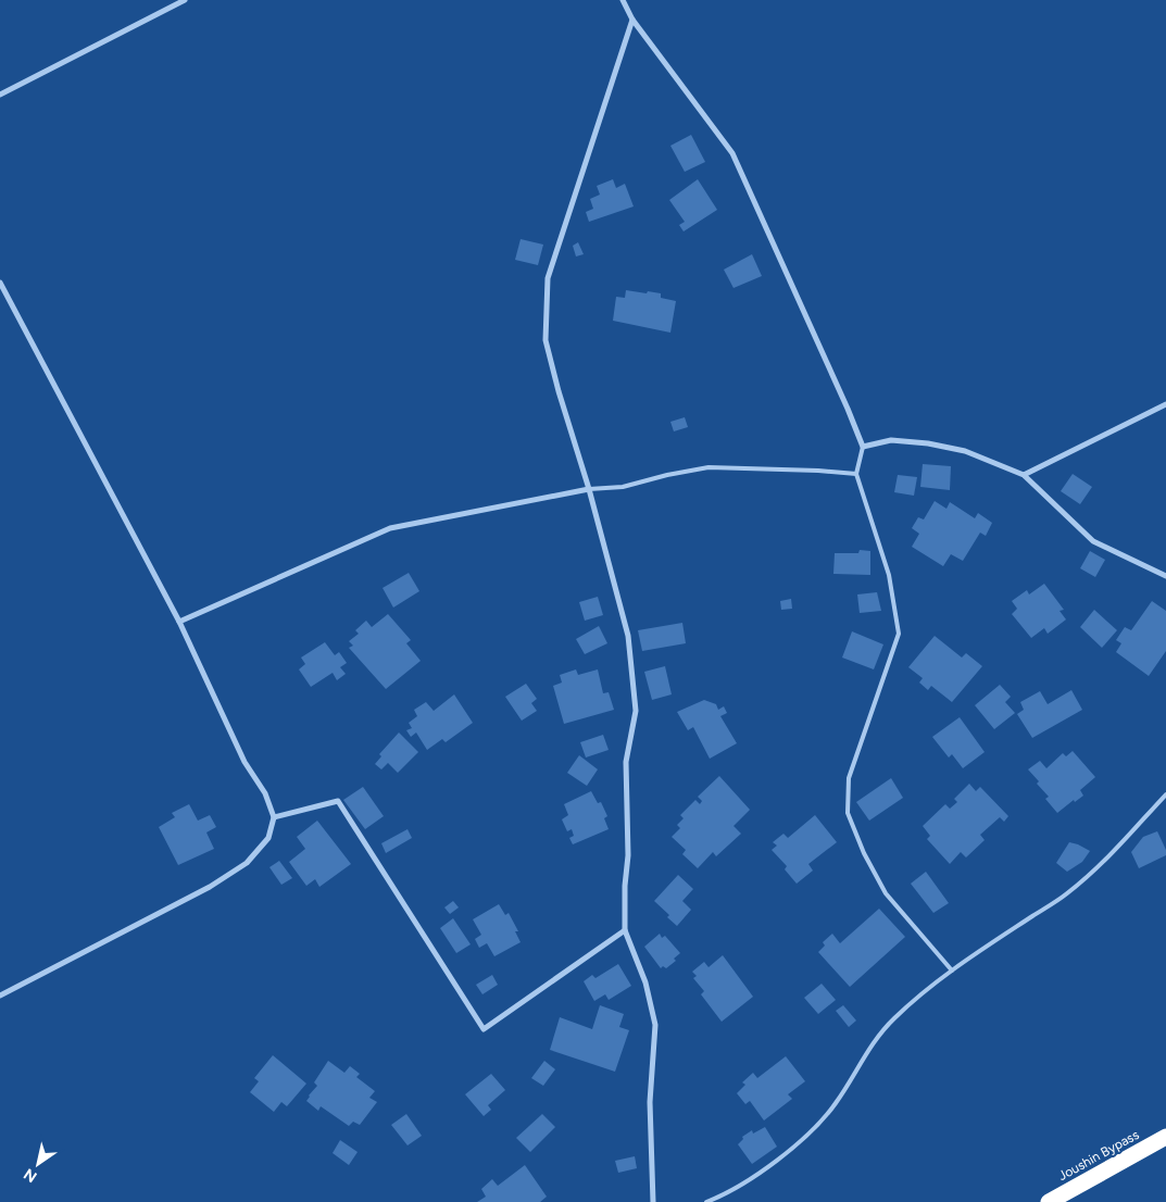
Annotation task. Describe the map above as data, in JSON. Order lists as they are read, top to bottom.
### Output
{
  "streets": {
    "highway": ["Joushin Bypass"]
  },
  "north": "bottom left"
}
